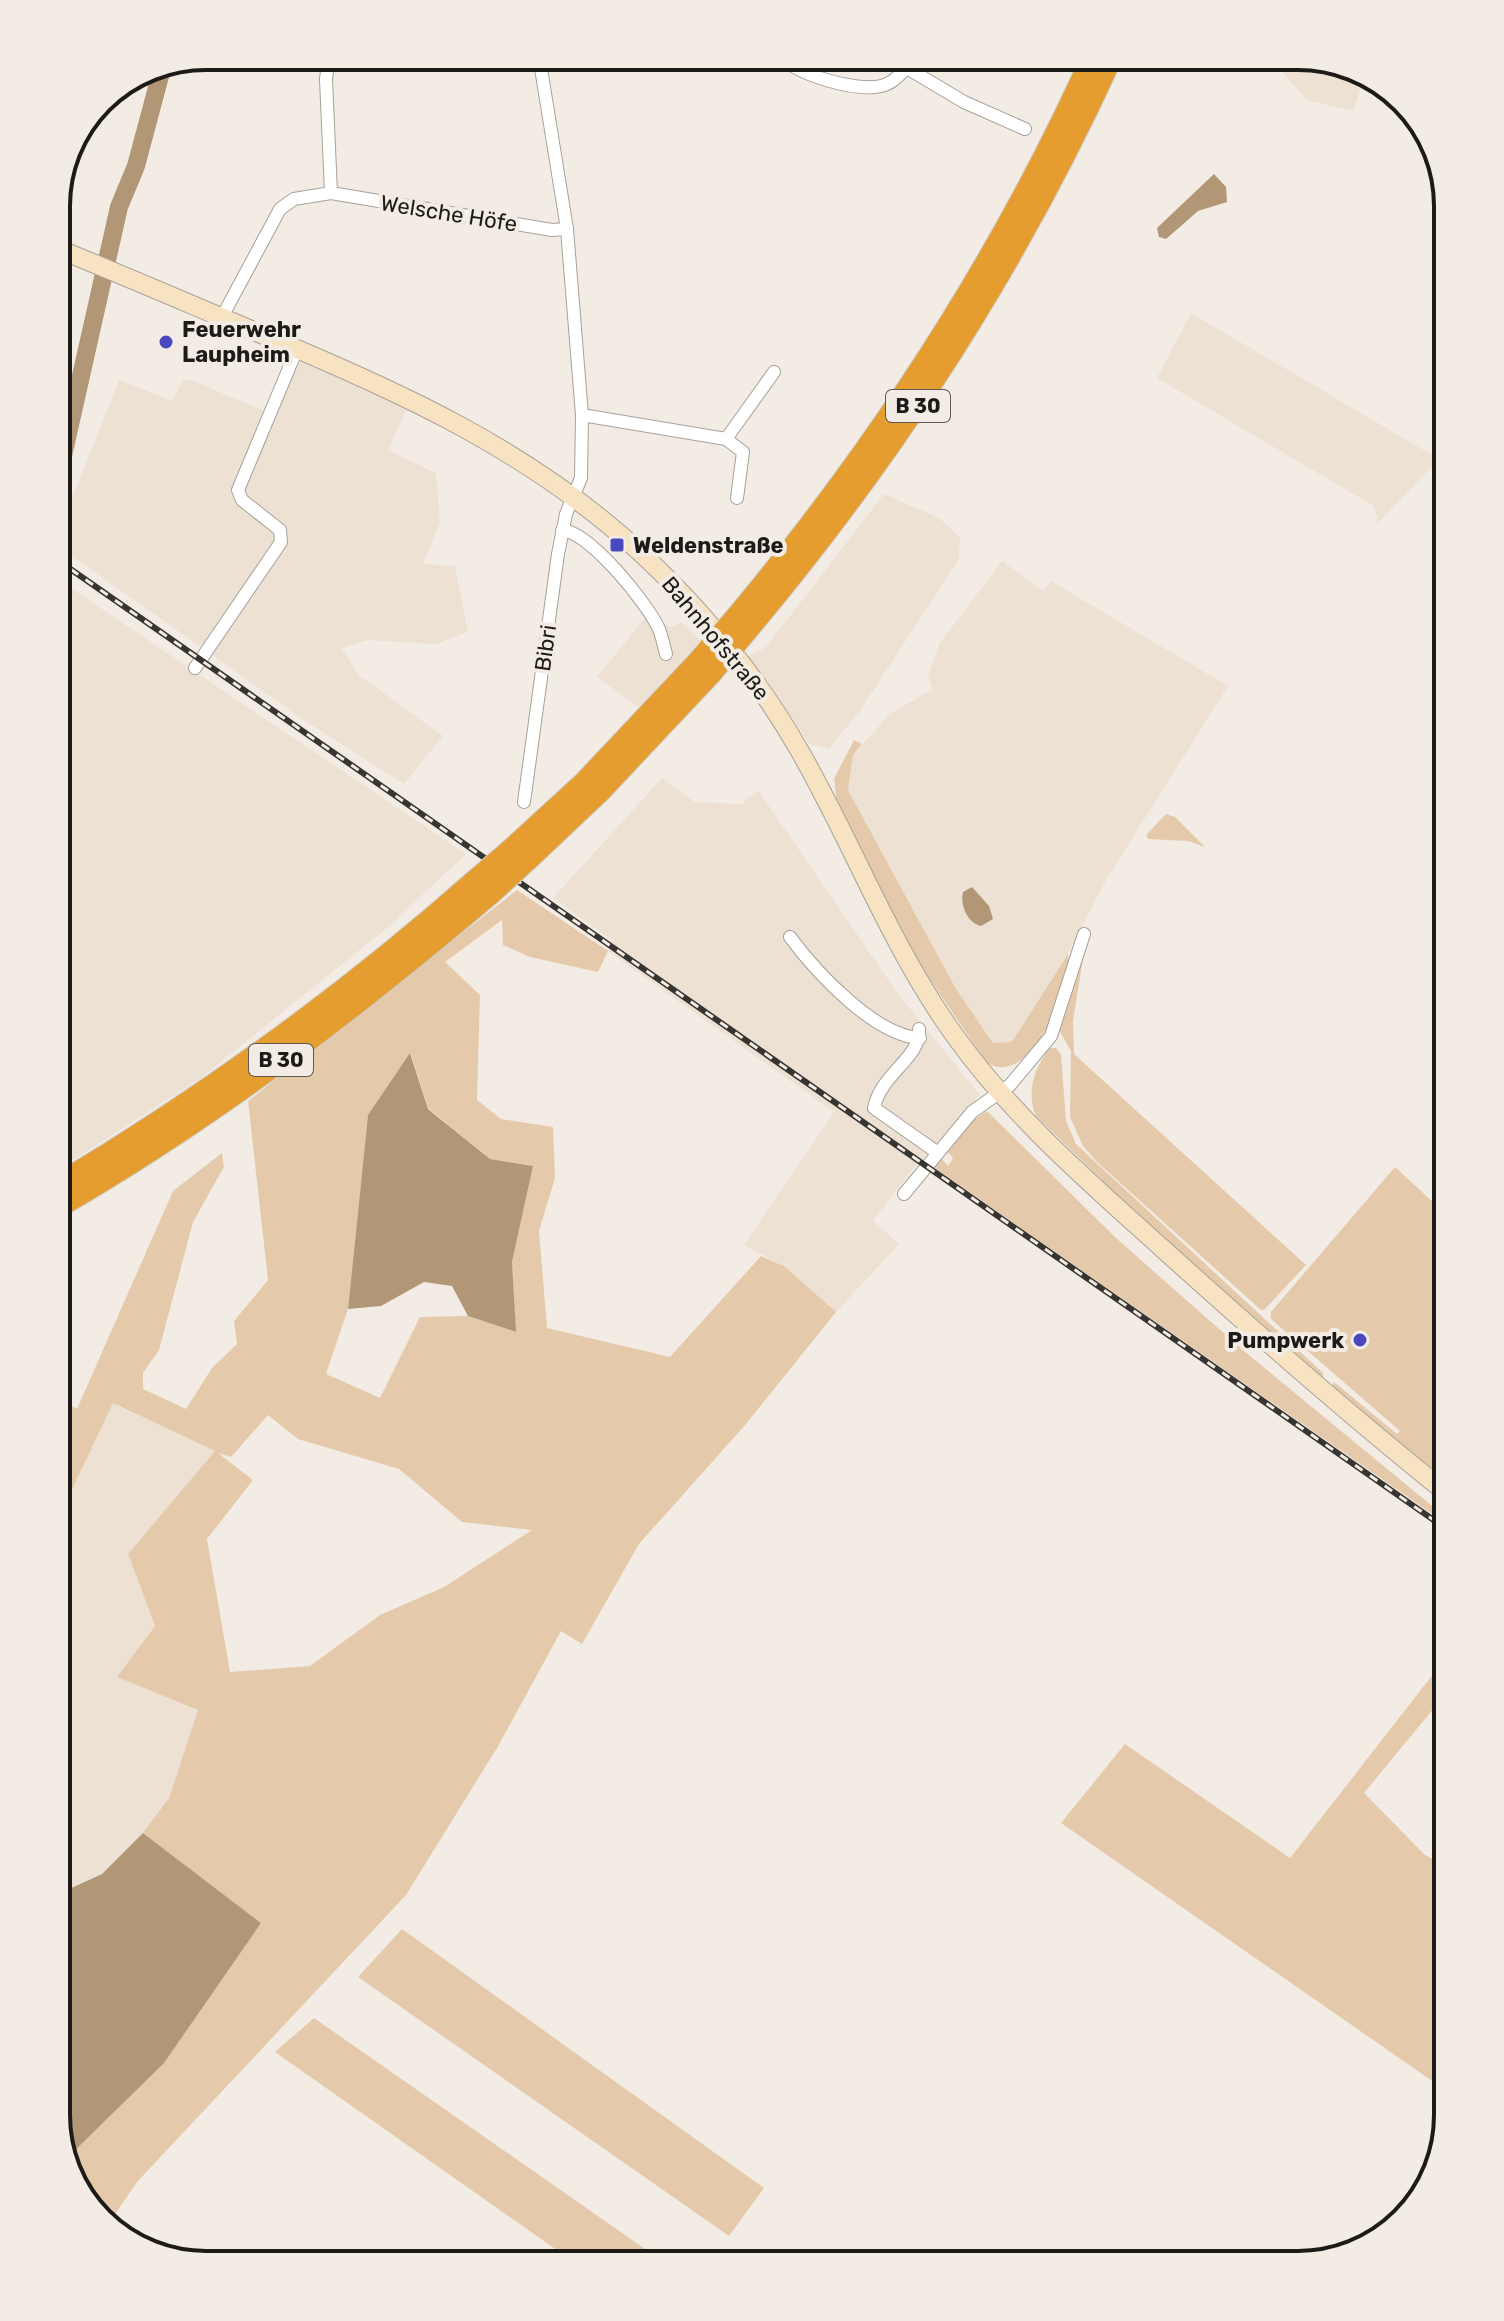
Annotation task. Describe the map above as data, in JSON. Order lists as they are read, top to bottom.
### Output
{
  "streets": {
    "highway": ["B 30"],
    "main road": ["Bahnhofstraße"],
    "street": ["Welsche Höfe", "Bibri"]
  },
  "crossings": [
    ["Welsche Höfe", "Bahnhofstraße"],
    ["Bahnhofstraße", "Bibri"]
  ],
  "places": {
    "other": ["Feuerwehr Laupheim", "Pumpwerk"],
    "transit": ["Weldenstraße"]
  }
}
